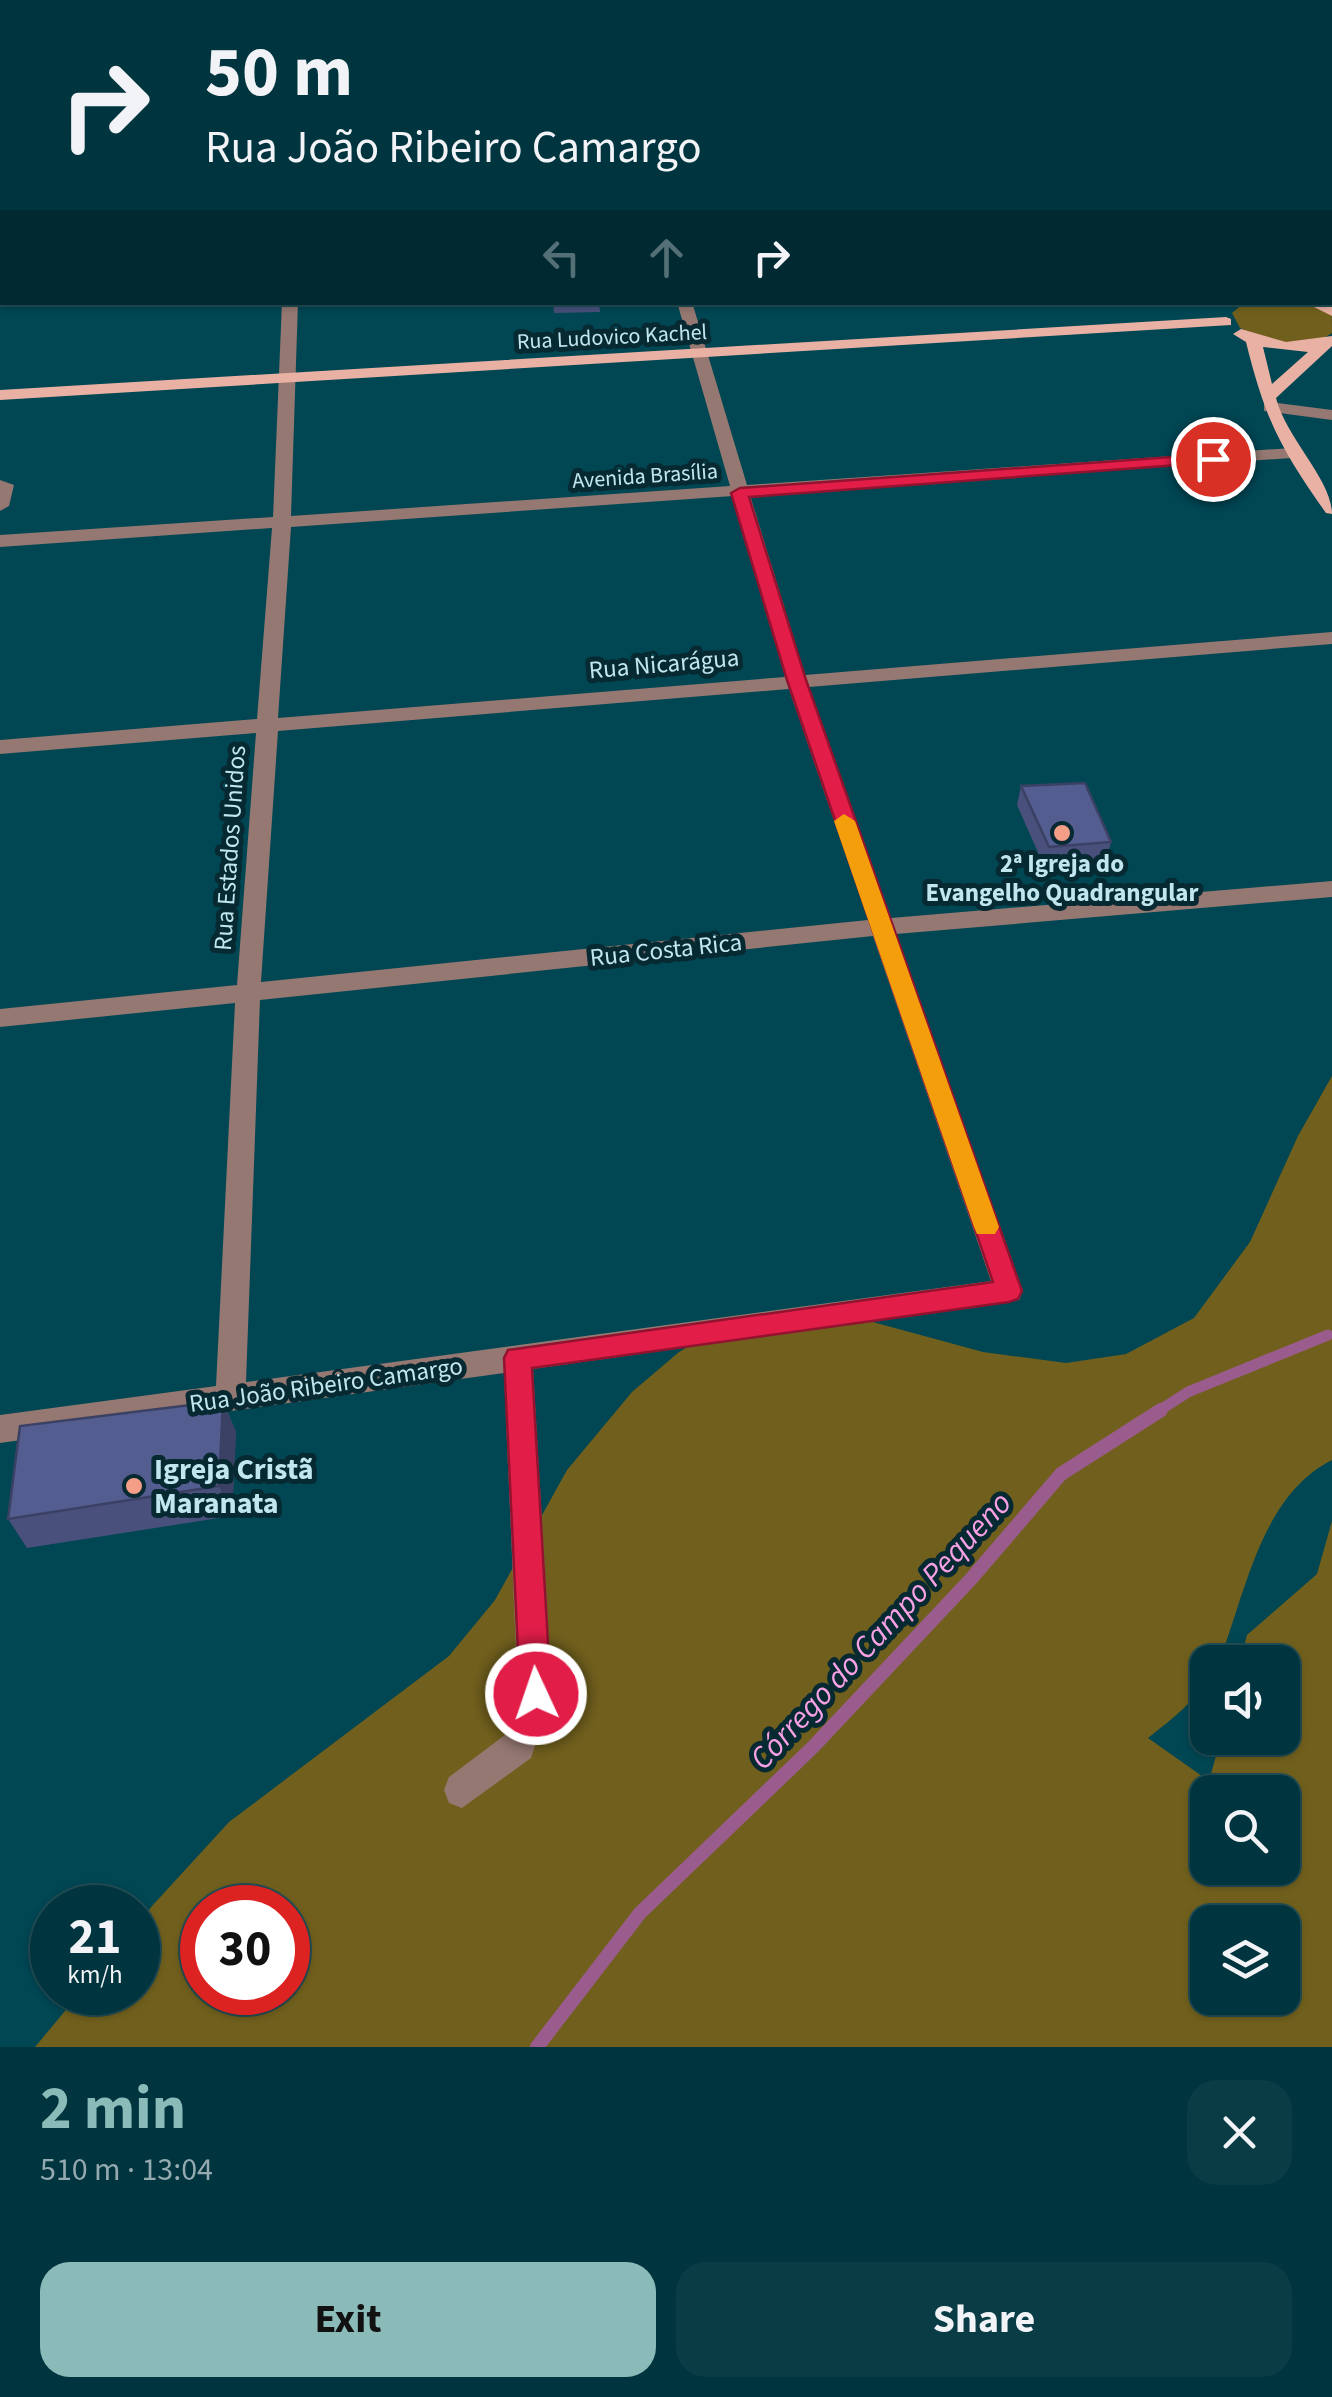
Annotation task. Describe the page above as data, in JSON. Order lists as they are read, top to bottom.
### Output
{
  "streets": {
    "main road": ["Rua Ludovico Kachel"],
    "street": [
      "Avenida Brasília",
      "Rua Nicarágua",
      "Rua Estados Unidos",
      "Rua Costa Rica",
      "Rua João Ribeiro Camargo"
    ]
  },
  "crossings": [
    ["Rua Ludovico Kachel", "Rua Estados Unidos"],
    ["Avenida Brasília", "Rua Estados Unidos"],
    ["Rua Nicarágua", "Rua Estados Unidos"],
    ["Rua Estados Unidos", "Rua Costa Rica"],
    ["Rua Estados Unidos", "Rua João Ribeiro Camargo"],
    ["Rua Costa Rica", "Rua João Ribeiro Camargo"]
  ],
  "water": ["Córrego do Campo Pequeno"],
  "places": ["2ª Igreja do Evangelho Quadrangular", "Igreja Cristã Maranata"],
  "page": {
    "turn": ["50 m", "Rua João Ribeiro Camargo"],
    "speed": "21 km/h",
    "limit": "30",
    "heading": ["2 min", "510 m · 13:04"],
    "buttons": ["Exit", "Share"]
  }
}
